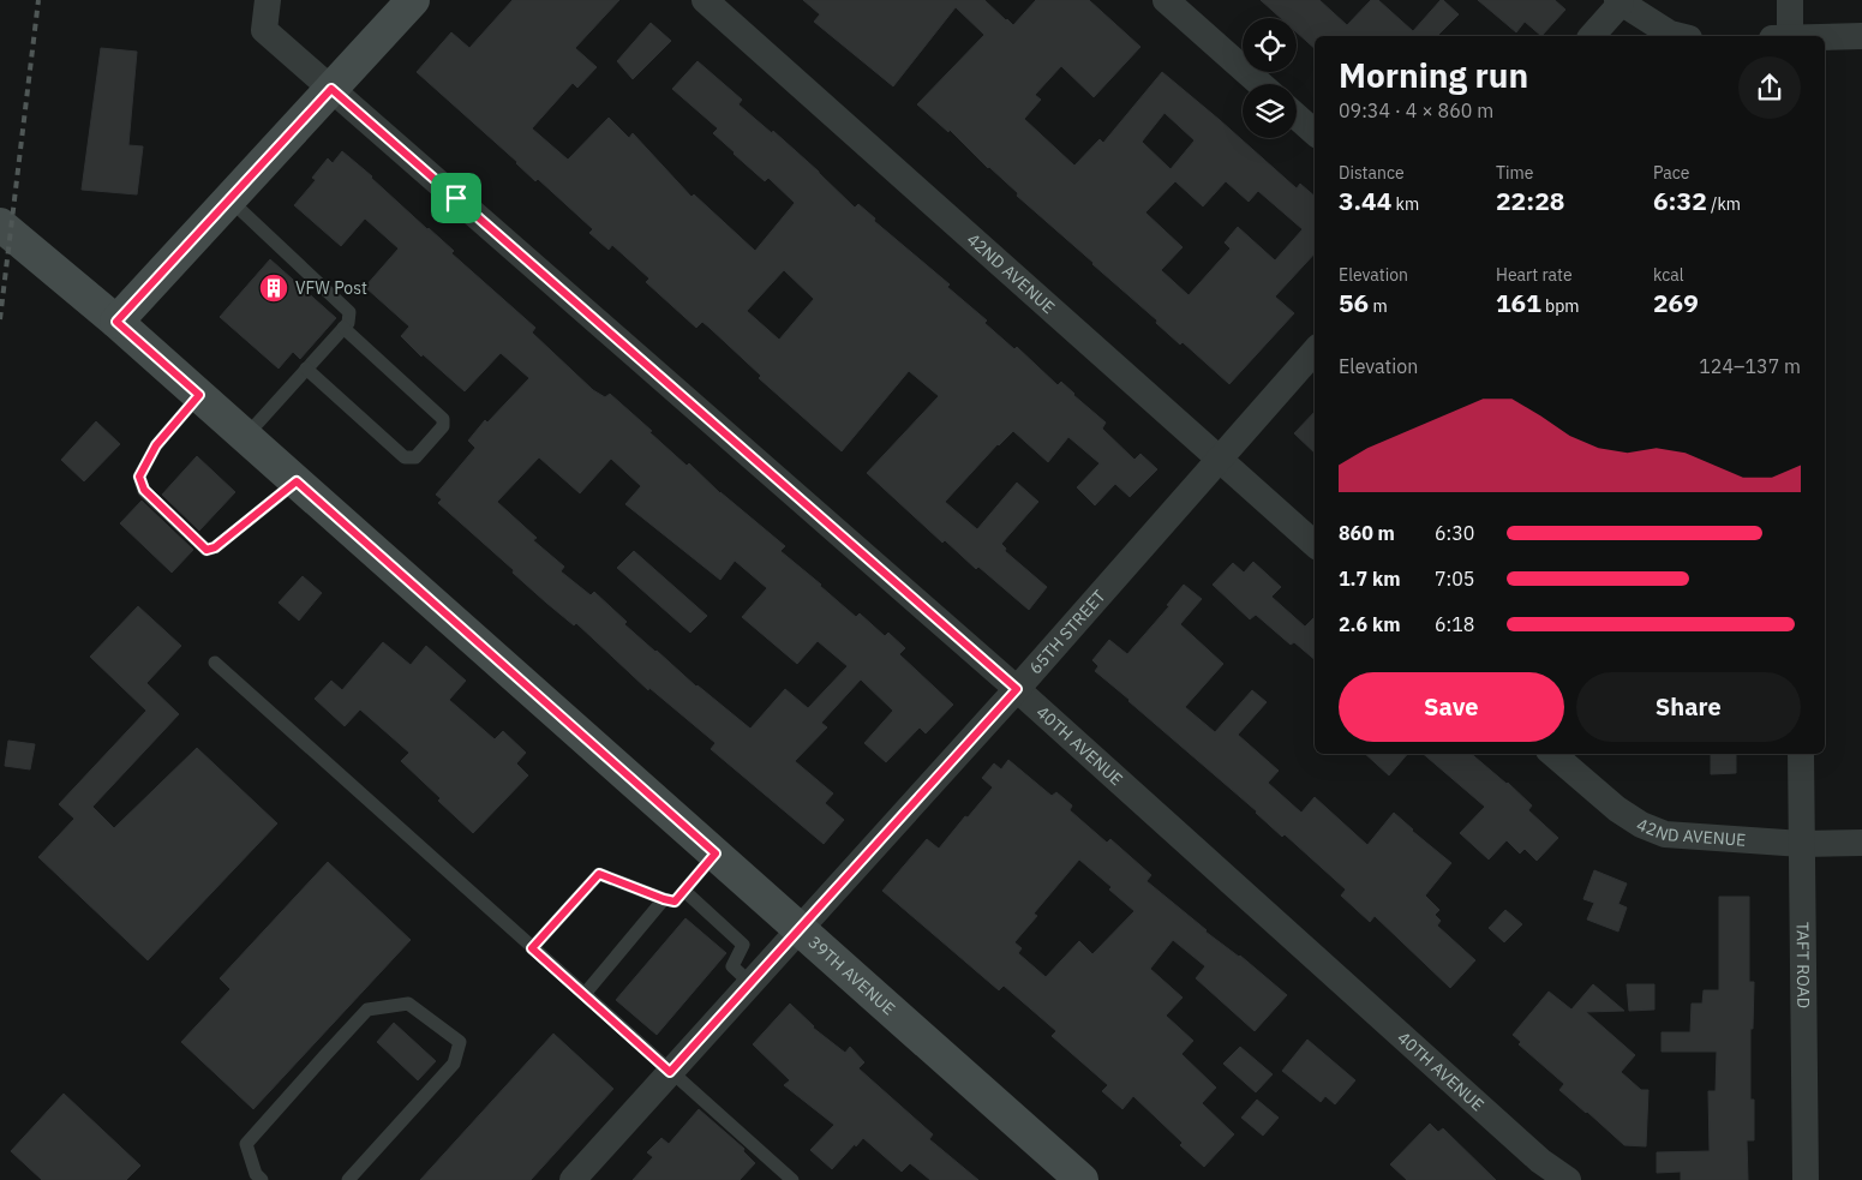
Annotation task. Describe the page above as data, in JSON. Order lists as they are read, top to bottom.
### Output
{
  "streets": {
    "main road": ["39TH AVENUE"],
    "street": [
      "42ND AVENUE",
      "65TH STREET",
      "40TH AVENUE",
      "TAFT ROAD"
    ]
  },
  "crossings": [
    ["42ND AVENUE", "65TH STREET"],
    ["42ND AVENUE", "TAFT ROAD"],
    ["65TH STREET", "40TH AVENUE"],
    ["65TH STREET", "39TH AVENUE"]
  ],
  "places": {
    "building": ["VFW Post"]
  },
  "page": {
    "heading": ["Morning run", "09:34 · 4 × 860 m"],
    "stats": [
      ["Distance", "3.44 km"],
      ["Time", "22:28"],
      ["Pace", "6:32 /km"],
      ["Elevation", "56 m"],
      ["Heart rate", "161 bpm"],
      ["kcal", "269"]
    ],
    "chart": ["Elevation", "124–137 m"],
    "list": [
      {
        "name": "860 m",
        "note": "6:30"
      },
      {
        "name": "1.7 km",
        "note": "7:05"
      },
      {
        "name": "2.6 km",
        "note": "6:18"
      }
    ],
    "buttons": ["Save", "Share"]
  }
}
